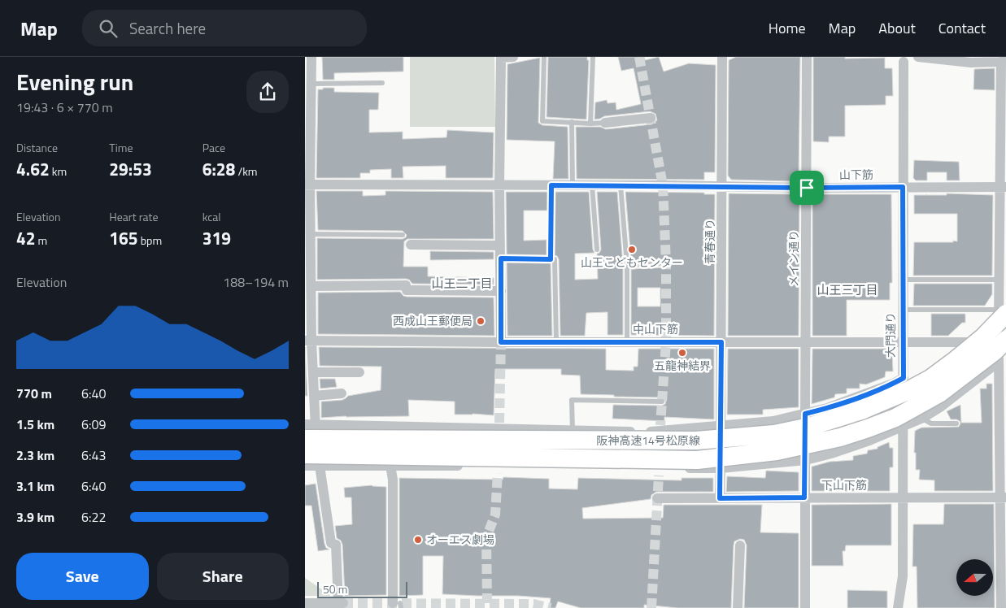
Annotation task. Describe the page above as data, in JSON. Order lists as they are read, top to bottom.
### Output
{
  "streets": {
    "highway": ["阪神高速14号松原線"],
    "street": [
      "山下筋",
      "青春通り",
      "メイン通り",
      "中山下筋",
      "大門通り",
      "下山下筋"
    ]
  },
  "crossings": [
    ["山下筋", "青春通り"],
    ["山下筋", "メイン通り"],
    ["山下筋", "大門通り"],
    ["青春通り", "中山下筋"],
    ["青春通り", "下山下筋"],
    ["メイン通り", "中山下筋"],
    ["メイン通り", "下山下筋"],
    ["中山下筋", "大門通り"],
    ["中山下筋", "阪神高速14号松原線"],
    ["大門通り", "下山下筋"]
  ],
  "districts": ["山王二丁目", "山王三丁目"],
  "places": [
    "山王こどもセンター",
    "西成山王郵便局",
    "五龍神結界",
    "オーエス劇場"
  ],
  "scale_bar": "50 m",
  "north": "left",
  "page": {
    "header": "Map",
    "search": "Search here",
    "nav": [
      "Home",
      "Map",
      "About",
      "Contact"
    ],
    "heading": ["Evening run", "19:43 · 6 × 770 m"],
    "stats": [
      ["Distance", "4.62 km"],
      ["Time", "29:53"],
      ["Pace", "6:28 /km"],
      ["Elevation", "42 m"],
      ["Heart rate", "165 bpm"],
      ["kcal", "319"]
    ],
    "chart": ["Elevation", "188–194 m"],
    "list": [
      {
        "name": "770 m",
        "note": "6:40"
      },
      {
        "name": "1.5 km",
        "note": "6:09"
      },
      {
        "name": "2.3 km",
        "note": "6:43"
      },
      {
        "name": "3.1 km",
        "note": "6:40"
      },
      {
        "name": "3.9 km",
        "note": "6:22"
      }
    ],
    "buttons": ["Save", "Share"],
    "scale": "50 m"
  }
}
